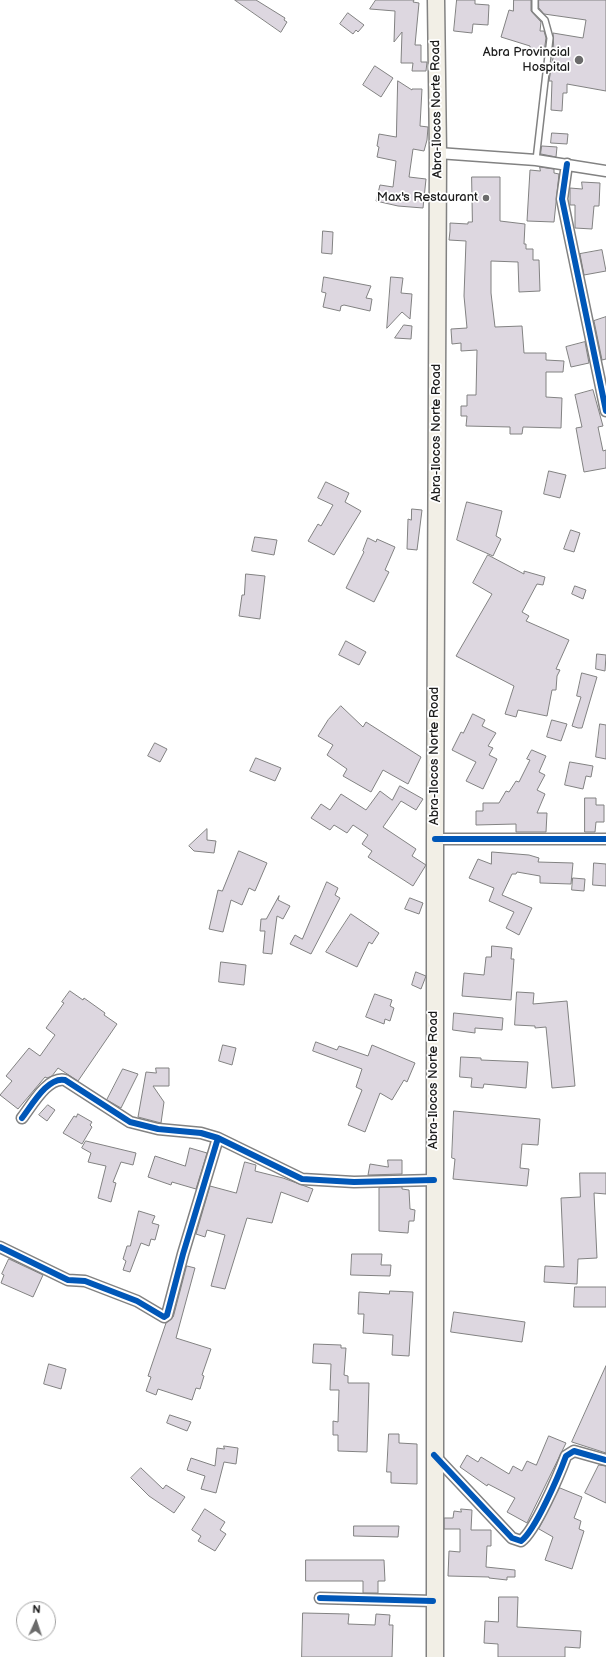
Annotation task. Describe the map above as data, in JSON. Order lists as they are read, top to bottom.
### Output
{
  "streets": {
    "main road": ["Abra-Ilocos Norte Road"]
  },
  "places": ["Abra Provincial Hospital", "Max's Restaurant"],
  "north": "top"
}
